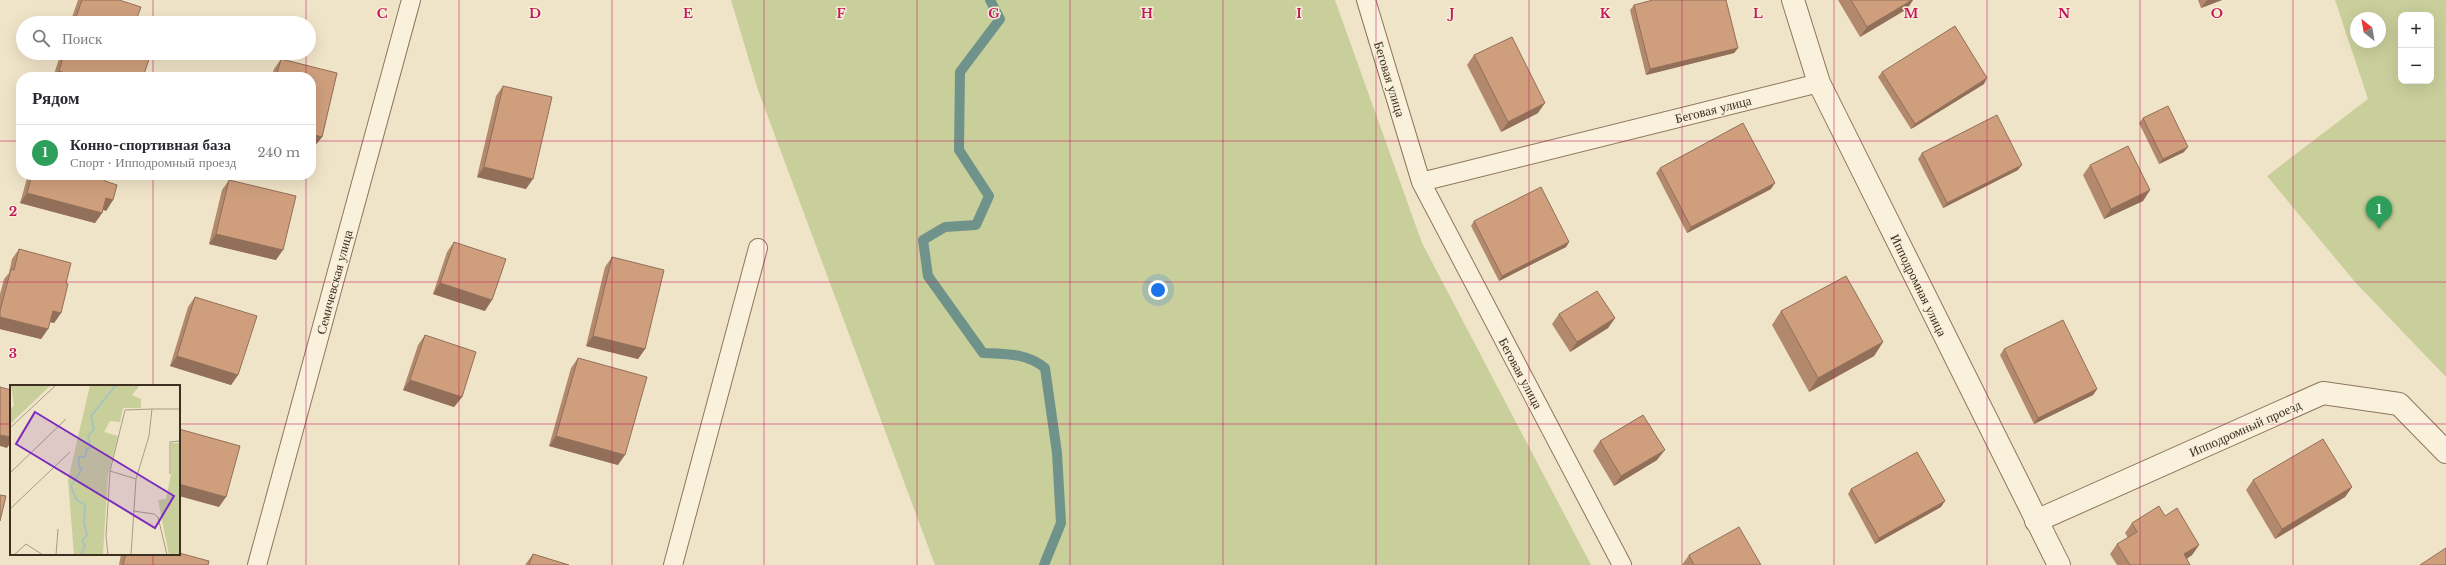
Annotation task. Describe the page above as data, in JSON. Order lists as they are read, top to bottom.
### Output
{
  "streets": {
    "street": ["Ипподромная улица", "Ипподромный проезд"],
    "lane": ["Беговая улица", "Семичевская улица"]
  },
  "crossings": [
    ["Беговая улица", "Ипподромная улица"],
    ["Ипподромная улица", "Ипподромный проезд"]
  ],
  "north": "top left",
  "page": {
    "map_buttons": ["+", "−"],
    "search": "Поиск",
    "heading": "Рядом",
    "list": [
      {
        "mark": "1",
        "name": "Конно-спортивная база",
        "note": "Спорт · Ипподромный проезд",
        "value": "240 m"
      }
    ],
    "pins": "1"
  },
  "grid": {
    "columns": [
      "C",
      "D",
      "E",
      "F",
      "G",
      "H",
      "I",
      "J",
      "K",
      "L",
      "M",
      "N",
      "O"
    ],
    "rows": ["2", "3"]
  }
}
